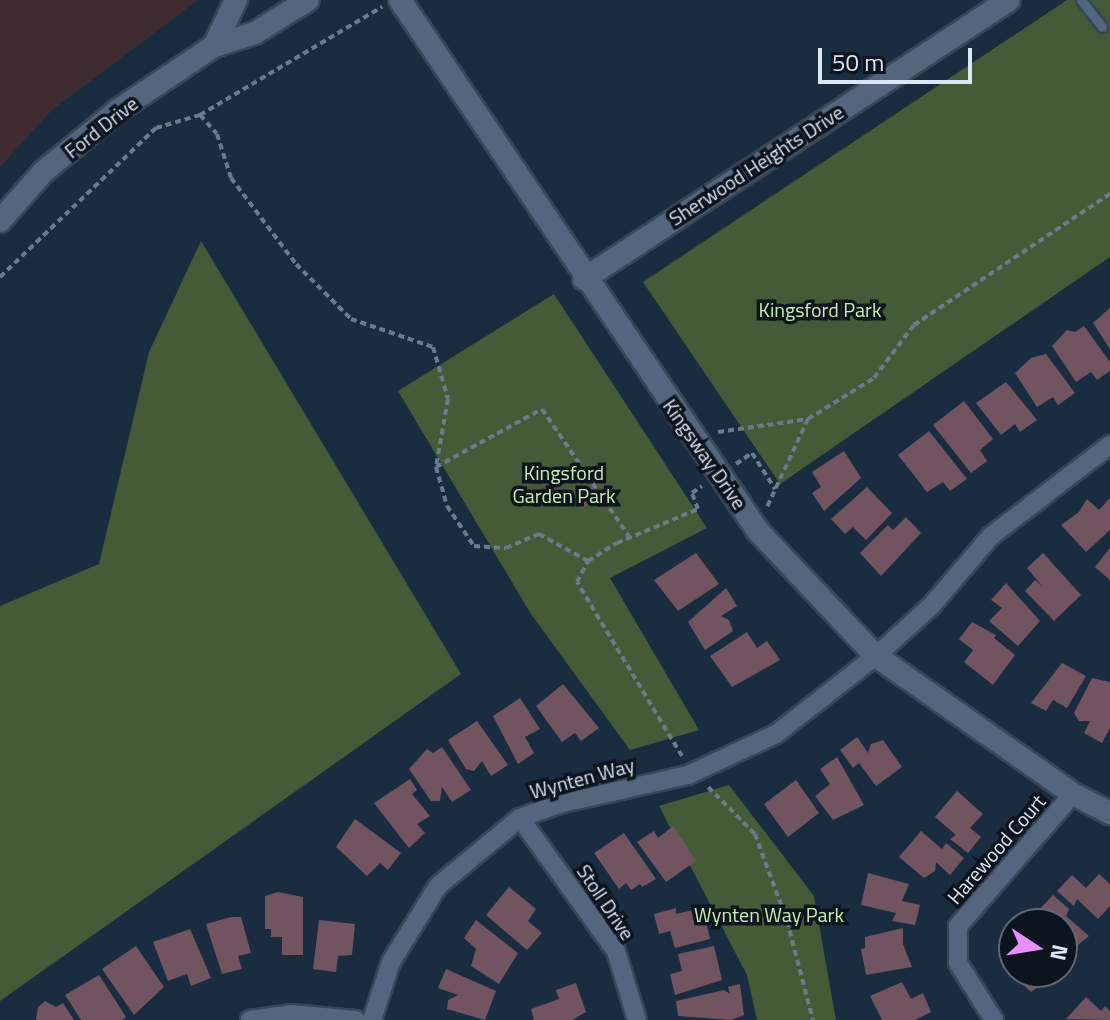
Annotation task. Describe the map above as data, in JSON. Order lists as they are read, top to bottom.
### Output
{
  "streets": {
    "street": [
      "Ford Drive",
      "Sherwood Heights Drive",
      "Kingsway Drive",
      "Wynten Way",
      "Harewood Court",
      "Stoll Drive"
    ]
  },
  "crossings": [
    ["Sherwood Heights Drive", "Kingsway Drive"],
    ["Kingsway Drive", "Wynten Way"],
    ["Kingsway Drive", "Harewood Court"],
    ["Wynten Way", "Stoll Drive"]
  ],
  "parks": ["Kingsford Park", "Kingsford Garden Park", "Wynten Way Park"],
  "scale_bar": "50 m",
  "north": "right"
}
